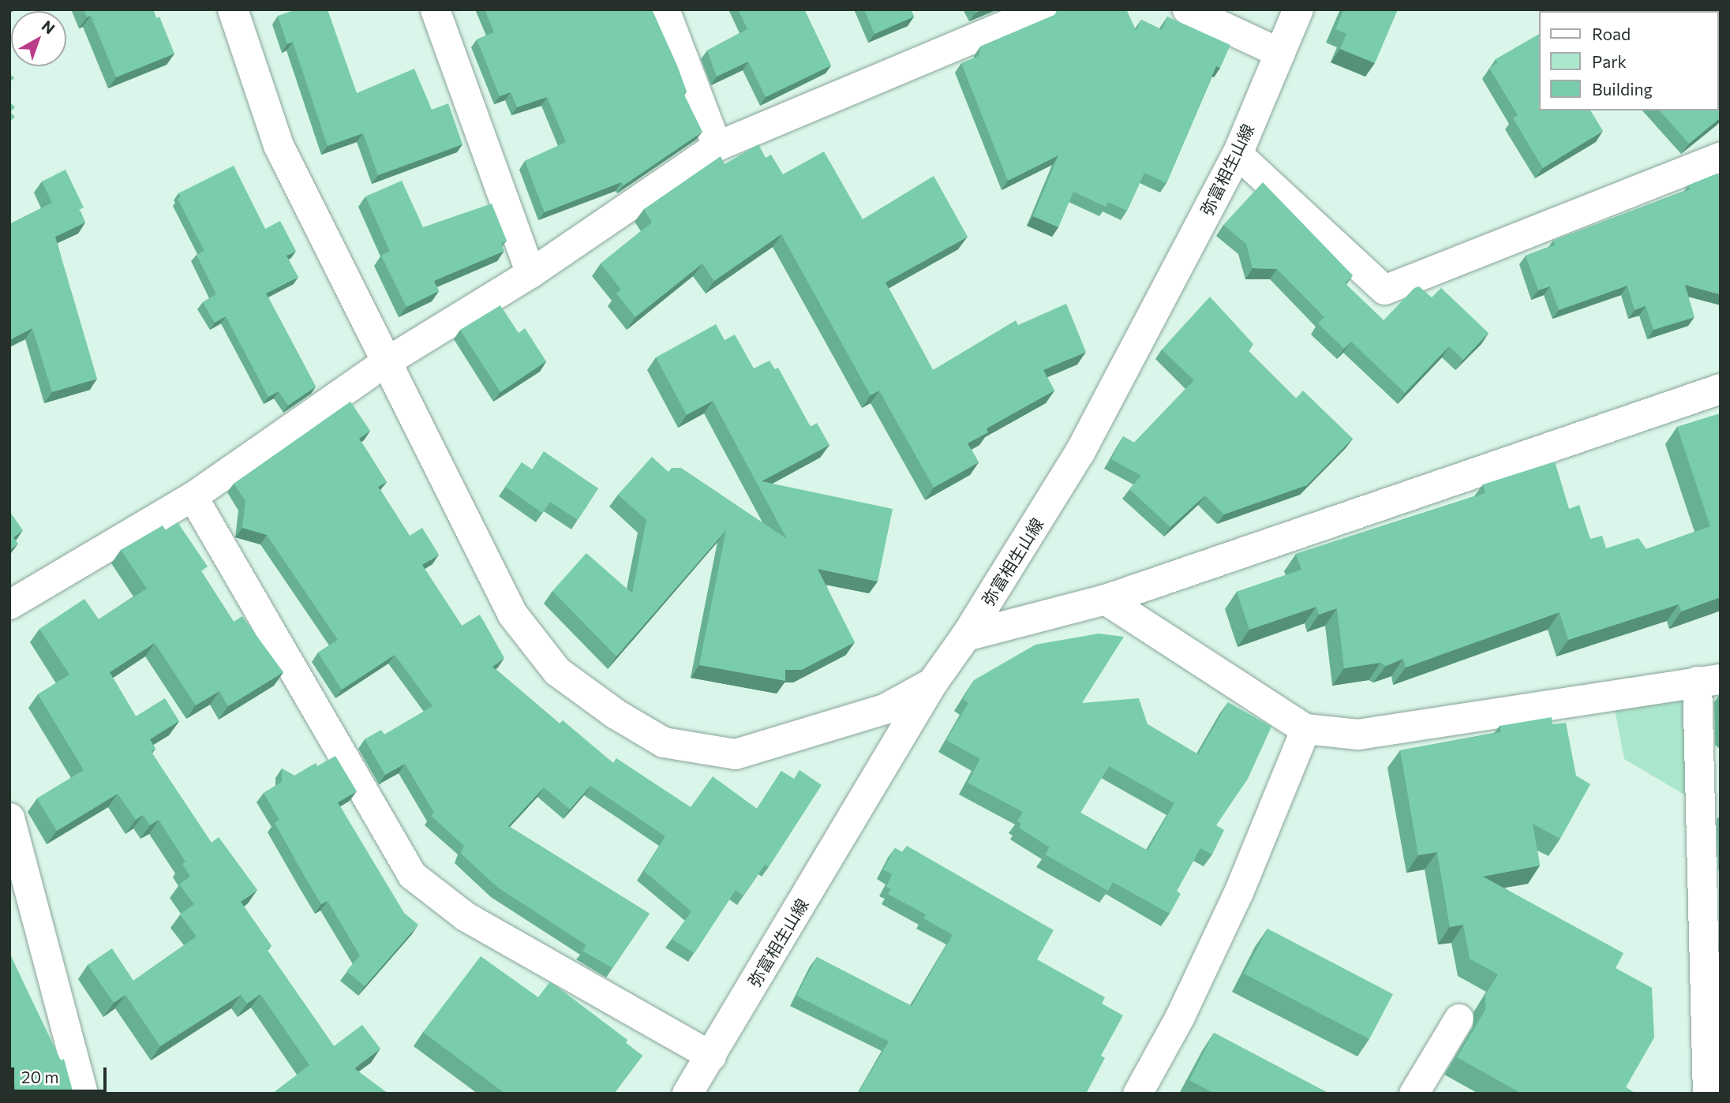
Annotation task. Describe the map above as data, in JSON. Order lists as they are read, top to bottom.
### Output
{
  "streets": {
    "street": ["弥富相生山線"]
  },
  "legend": ["Road", "Park", "Building"],
  "scale_bar": "20 m",
  "north": "top right"
}
